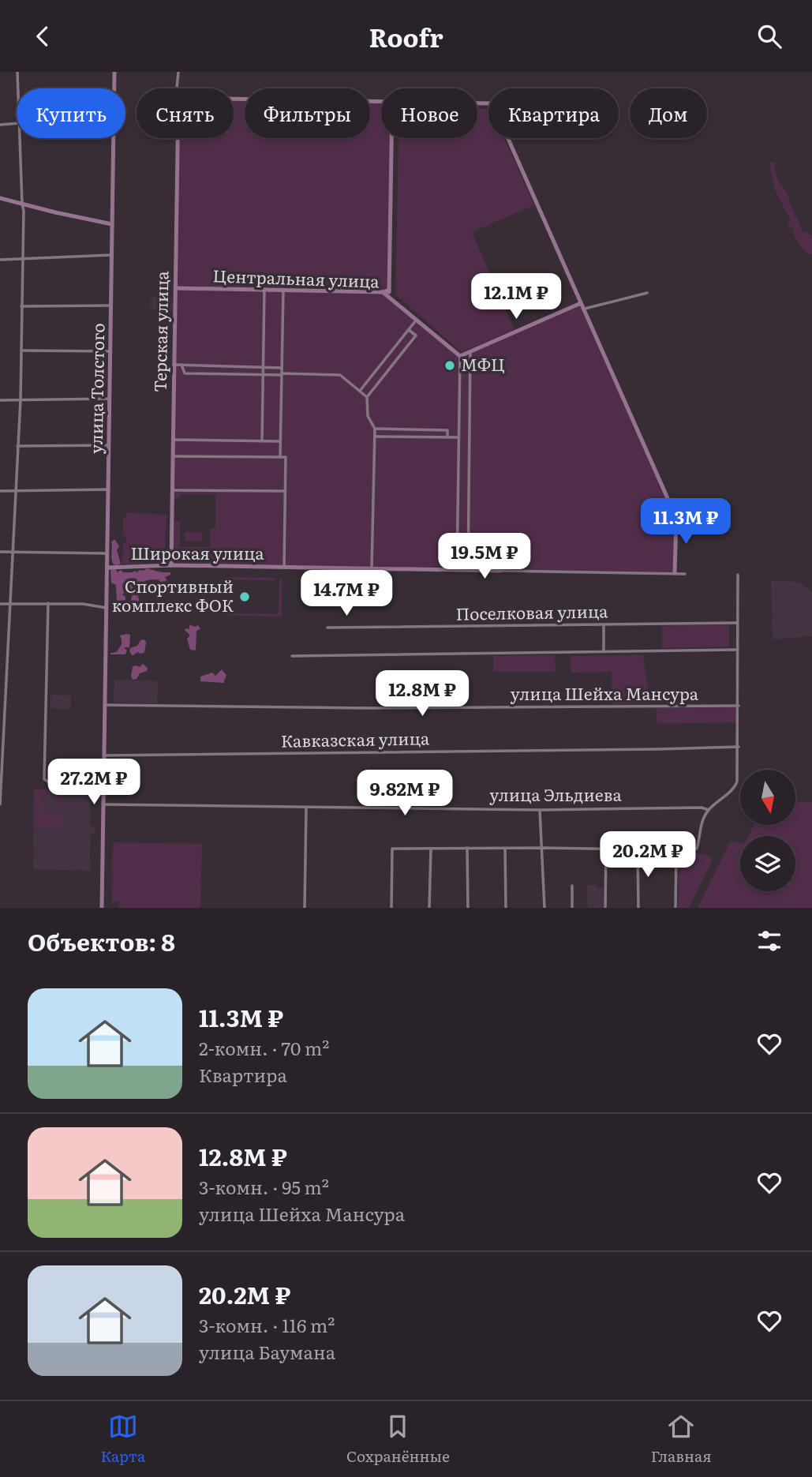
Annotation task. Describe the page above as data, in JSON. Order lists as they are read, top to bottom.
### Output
{
  "streets": {
    "street": [
      "Центральная улица",
      "Терская улица",
      "улица Толстого",
      "Широкая улица",
      "Поселковая улица",
      "улица Шейха Мансура",
      "Кавказская улица",
      "улица Эльдиева"
    ]
  },
  "crossings": [
    ["Центральная улица", "Терская улица"],
    ["Терская улица", "Широкая улица"],
    ["улица Толстого", "Широкая улица"],
    ["улица Толстого", "улица Шейха Мансура"],
    ["улица Толстого", "Кавказская улица"],
    ["улица Толстого", "улица Эльдиева"]
  ],
  "places": ["МФЦ", "Спортивный комплекс ФОК"],
  "north": "bottom",
  "page": {
    "header": "Roofr",
    "chip": [
      "Купить",
      "Снять",
      "Фильтры",
      "Новое",
      "Квартира",
      "Дом"
    ],
    "price": [
      "12.1M ₽",
      "11.3M ₽",
      "19.5M ₽",
      "14.7M ₽",
      "12.8M ₽",
      "27.2M ₽",
      "9.82M ₽",
      "20.2M ₽"
    ],
    "heading": "Объектов: 8",
    "list": [
      {
        "name": "11.3M ₽",
        "note": "2-комн. · 70 m² · Квартира"
      },
      {
        "name": "12.8M ₽",
        "note": "3-комн. · 95 m² · улица Шейха Мансура"
      },
      {
        "name": "20.2M ₽",
        "note": "3-комн. · 116 m² · улица Баумана"
      }
    ],
    "tabs": ["Карта", "Сохранённые", "Главная"]
  }
}
